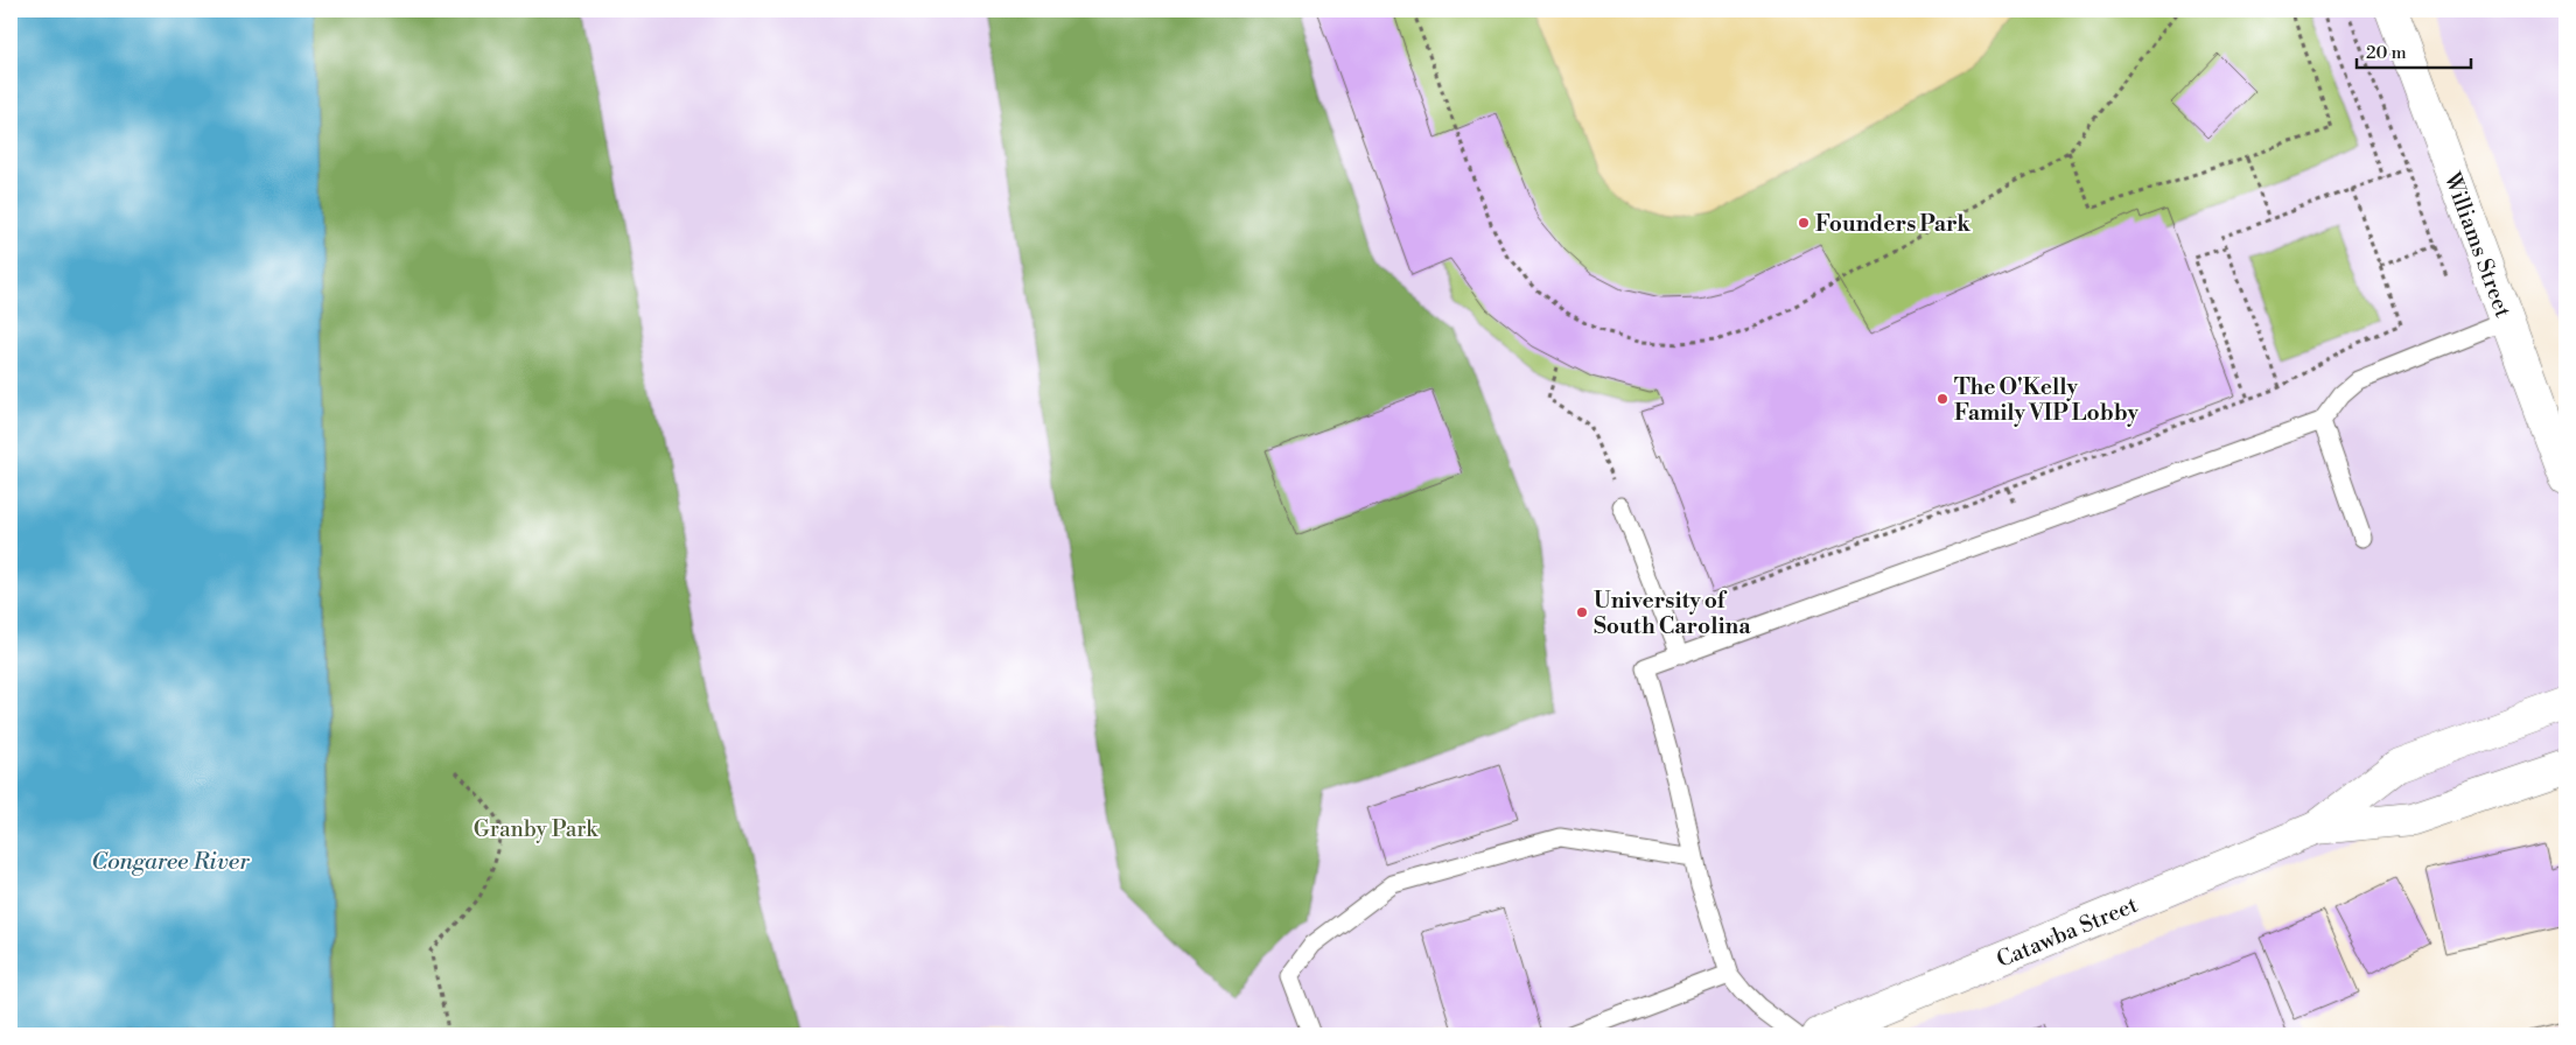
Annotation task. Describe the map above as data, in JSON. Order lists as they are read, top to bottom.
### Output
{
  "streets": {
    "street": ["Williams Street", "Catawba Street"]
  },
  "water": ["Congaree River"],
  "parks": ["Granby Park"],
  "places": ["Founders Park", "The O'Kelly Family VIP Lobby", "University of South Carolina"],
  "scale_bar": "20 m"
}
